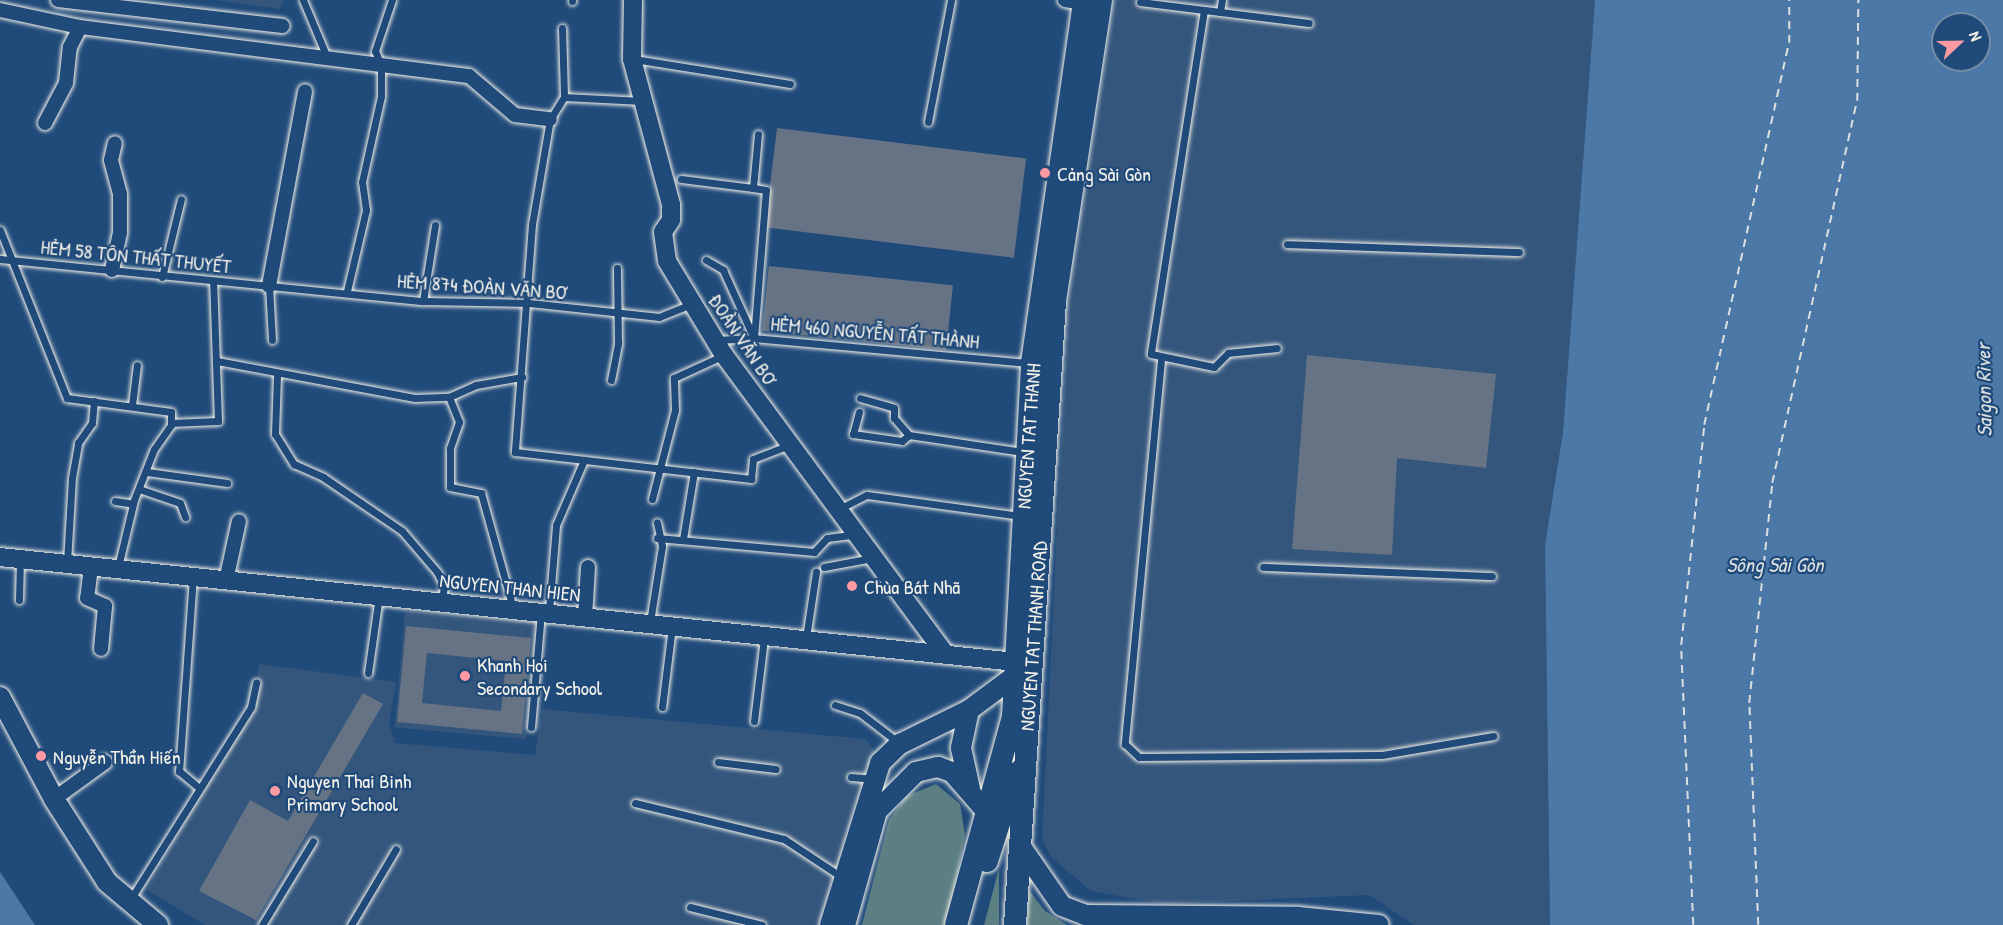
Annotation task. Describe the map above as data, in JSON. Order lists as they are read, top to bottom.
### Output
{
  "streets": {
    "main road": ["NGUYEN TAT THANH", "NGUYEN TAT THANH ROAD"],
    "street": ["ĐOÀN VĂN BƠ", "NGUYEN THAN HIEN"],
    "lane": ["HẺM 58 TÔN THẤT THUYẾT", "HẺM 874 ĐOÀN VĂN BƠ", "HẺM 460 NGUYỄN TẤT THÀNH"]
  },
  "crossings": [
    ["HẺM 58 TÔN THẤT THUYẾT", "HẺM 874 ĐOÀN VĂN BƠ"],
    ["HẺM 874 ĐOÀN VĂN BƠ", "ĐOÀN VĂN BƠ"],
    ["HẺM 460 NGUYỄN TẤT THÀNH", "ĐOÀN VĂN BƠ"],
    ["HẺM 460 NGUYỄN TẤT THÀNH", "NGUYEN TAT THANH"],
    ["ĐOÀN VĂN BƠ", "NGUYEN THAN HIEN"],
    ["NGUYEN TAT THANH", "NGUYEN THAN HIEN"],
    ["NGUYEN TAT THANH", "NGUYEN TAT THANH ROAD"]
  ],
  "water": ["Saigon River", "Sông Sài Gòn"],
  "places": [
    "Cảng Sài Gòn",
    "Chùa Bát Nhã",
    "Khanh Hoi Secondary School",
    "Nguyễn Thần Hiến",
    "Nguyen Thai Binh Primary School"
  ],
  "north": "right"
}
